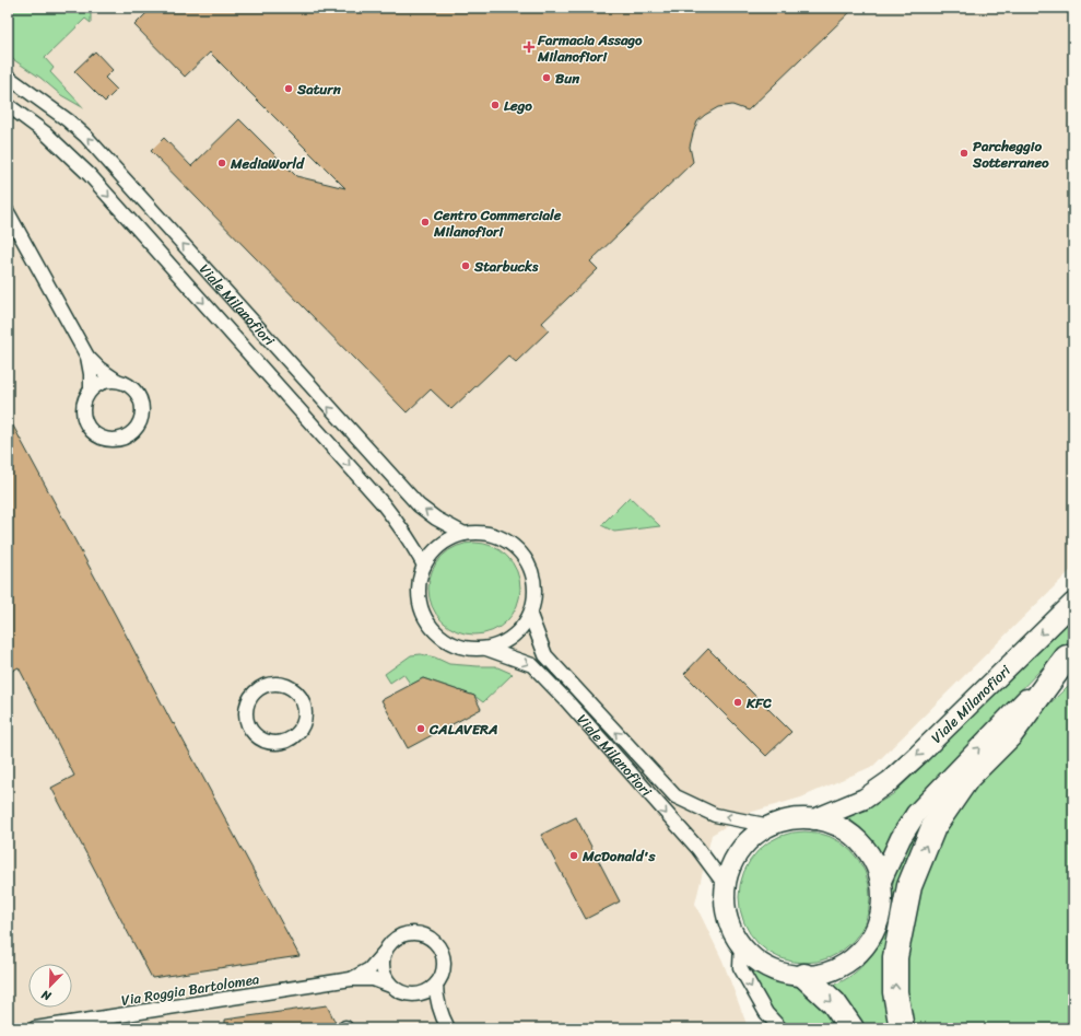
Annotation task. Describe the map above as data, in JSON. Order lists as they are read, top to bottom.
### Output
{
  "streets": {
    "main road": ["Viale Milanofiori"],
    "street": ["Via Roggia Bartolomea"]
  },
  "places": {
    "health": ["Farmacia Assago Milanofiori"],
    "other": [
      "Bun",
      "Saturn",
      "Lego",
      "Parcheggio Sotterraneo",
      "MediaWorld",
      "Centro Commerciale Milanofiori",
      "Starbucks",
      "KFC",
      "CALAVERA",
      "McDonald's"
    ]
  },
  "north": "bottom left"
}
